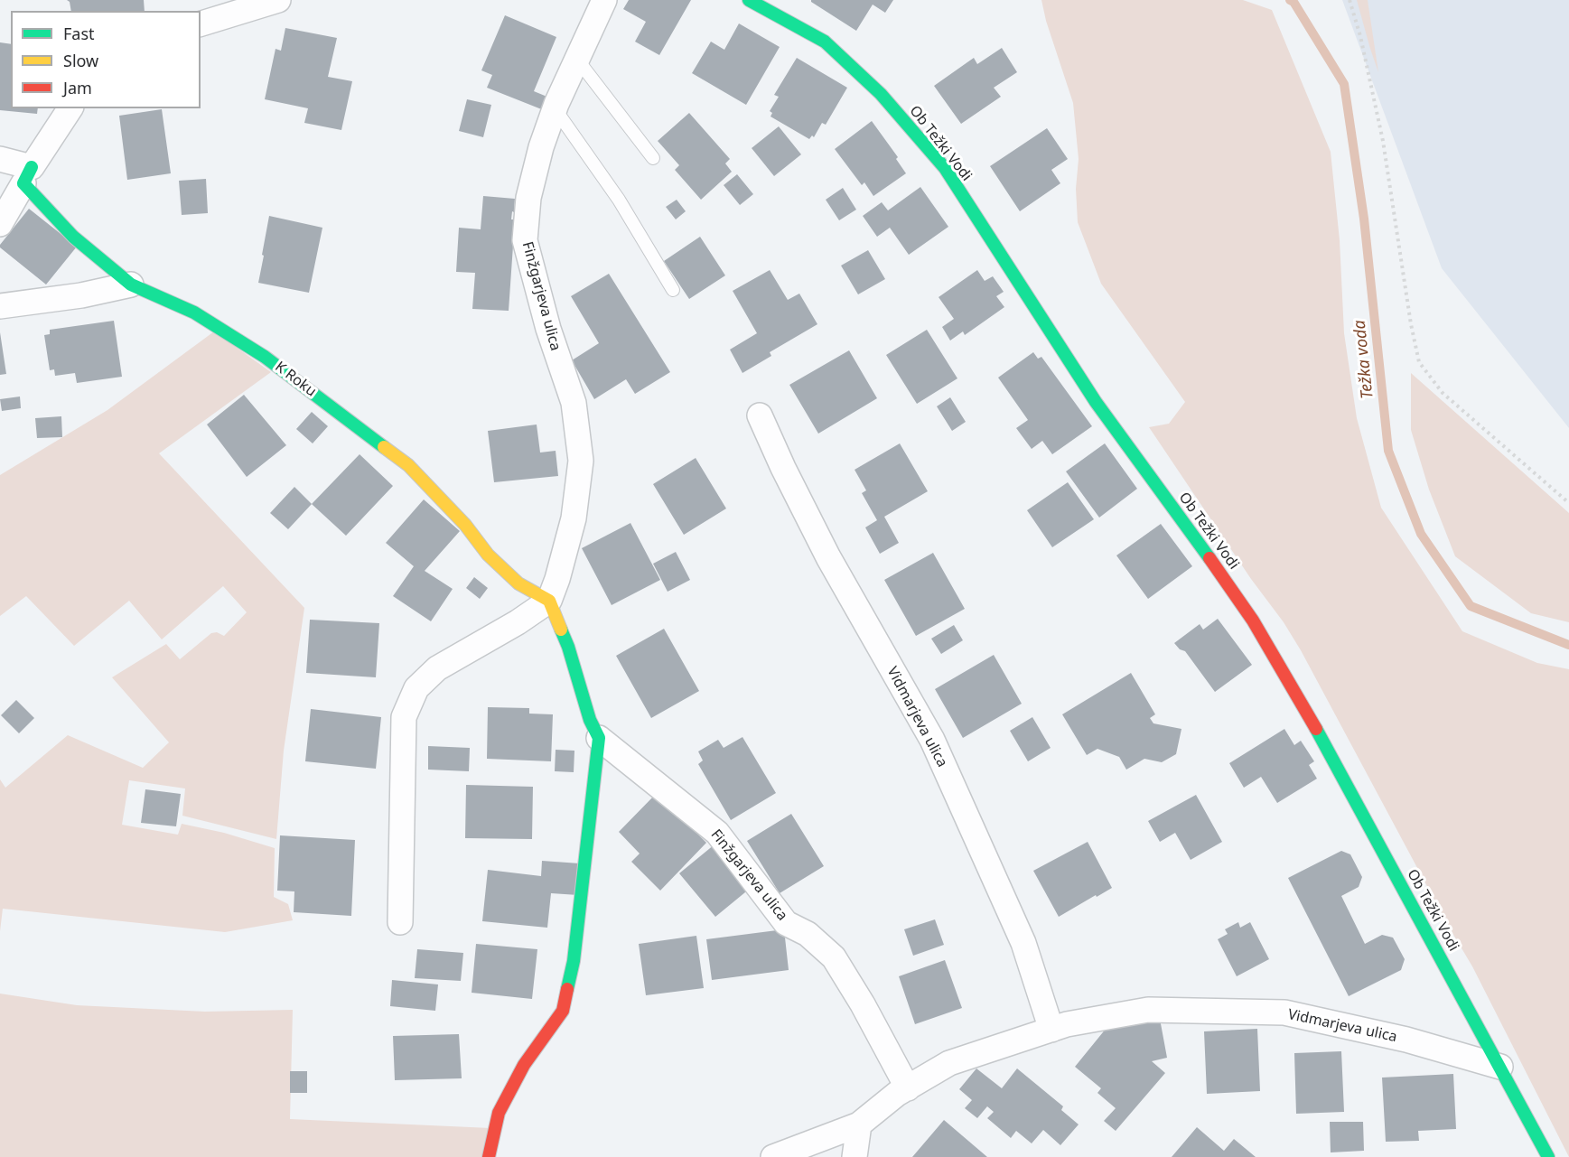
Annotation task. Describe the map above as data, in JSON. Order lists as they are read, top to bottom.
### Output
{
  "streets": {
    "street": [
      "Ob Težki Vodi",
      "Finžgarjeva ulica",
      "K Roku",
      "Vidmarjeva ulica"
    ]
  },
  "crossings": [
    ["Ob Težki Vodi", "Vidmarjeva ulica"],
    ["Finžgarjeva ulica", "K Roku"],
    ["Finžgarjeva ulica", "Vidmarjeva ulica"]
  ],
  "water": ["Težka voda"],
  "legend": ["Fast", "Slow", "Jam"]
}
